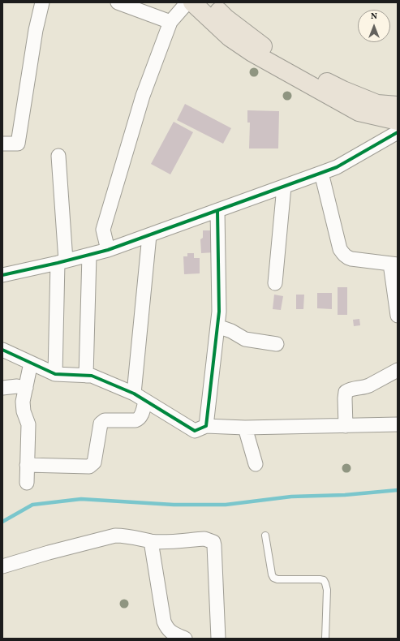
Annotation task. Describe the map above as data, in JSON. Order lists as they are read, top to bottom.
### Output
{
  "north": "top"
}
